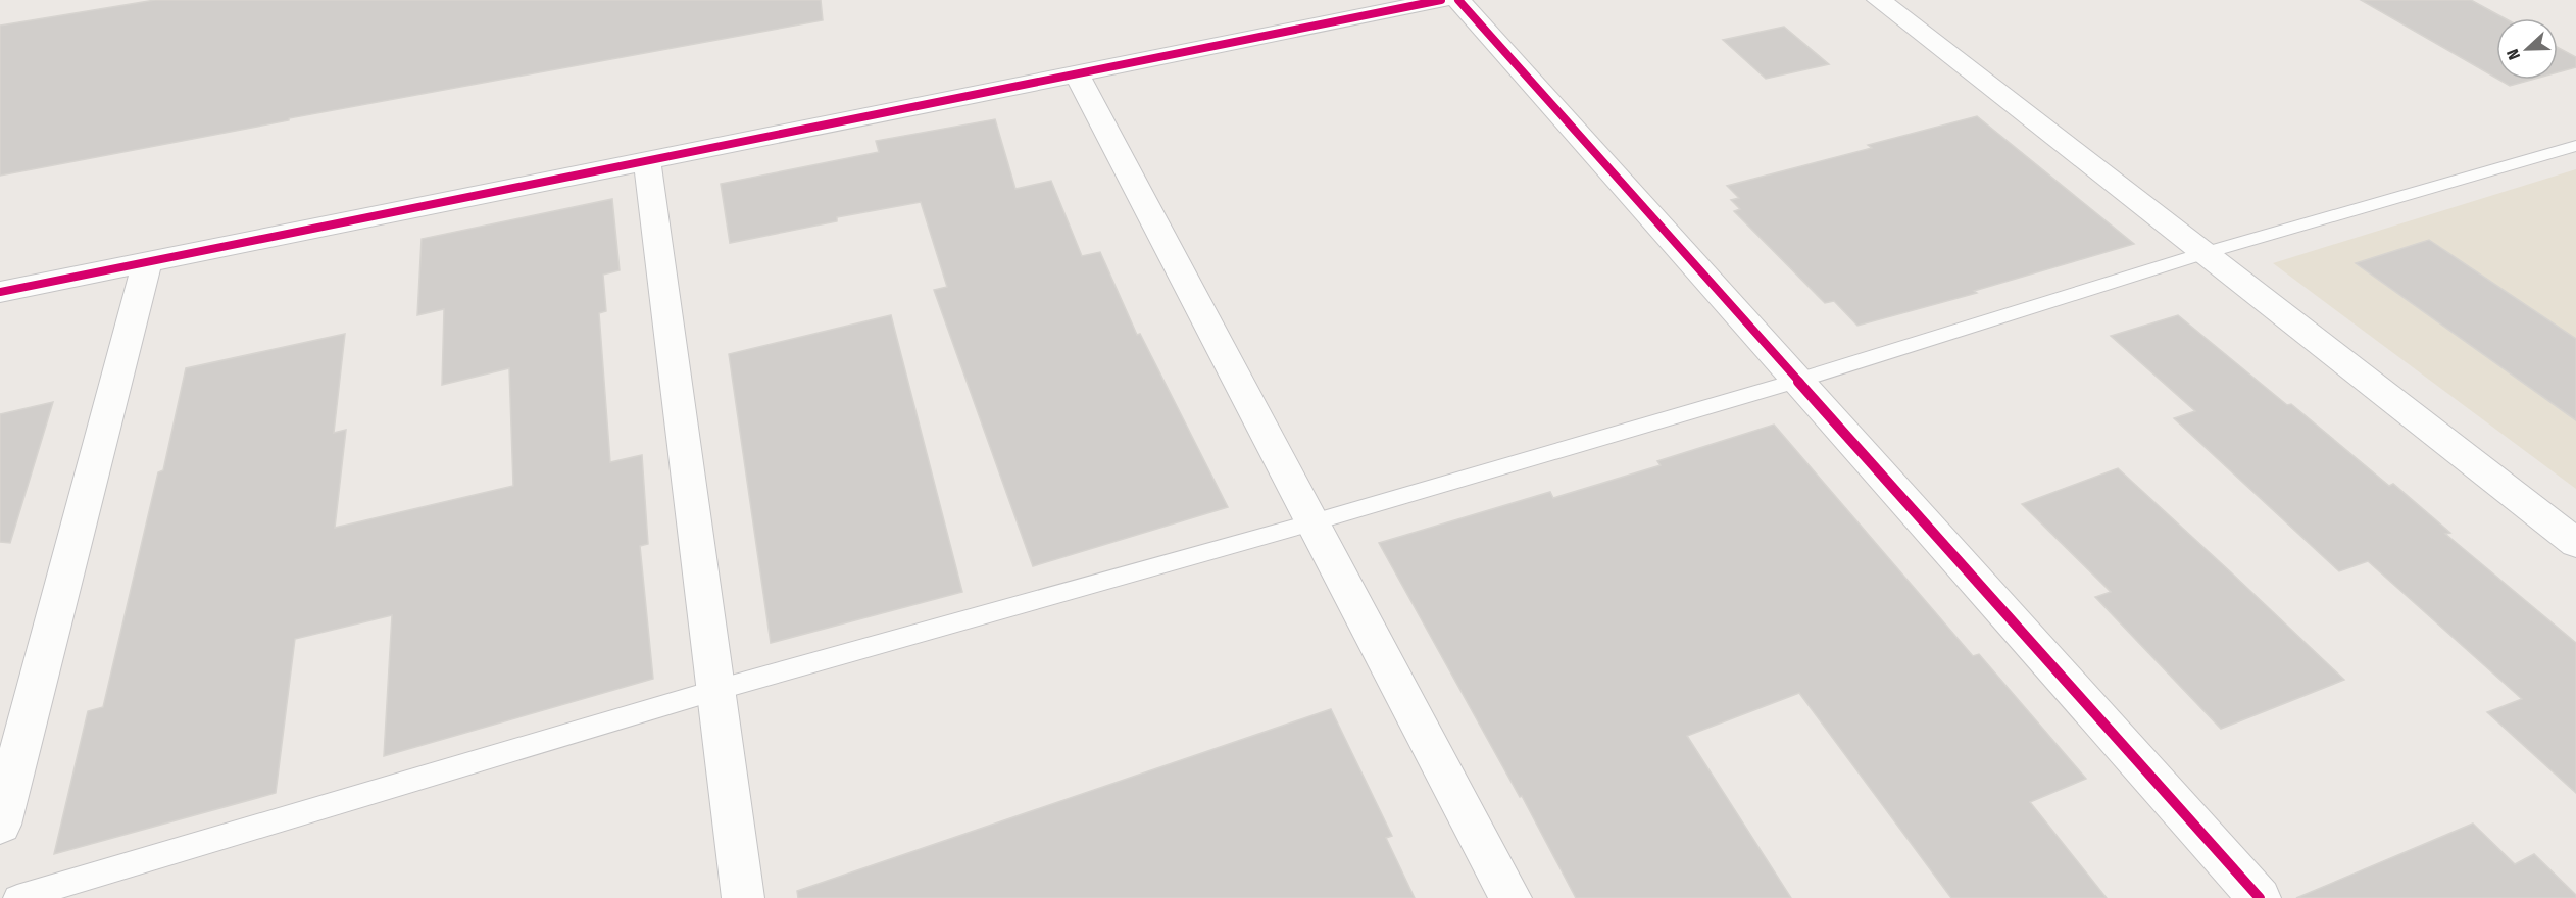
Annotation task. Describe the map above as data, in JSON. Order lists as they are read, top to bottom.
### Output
{
  "north": "left"
}
